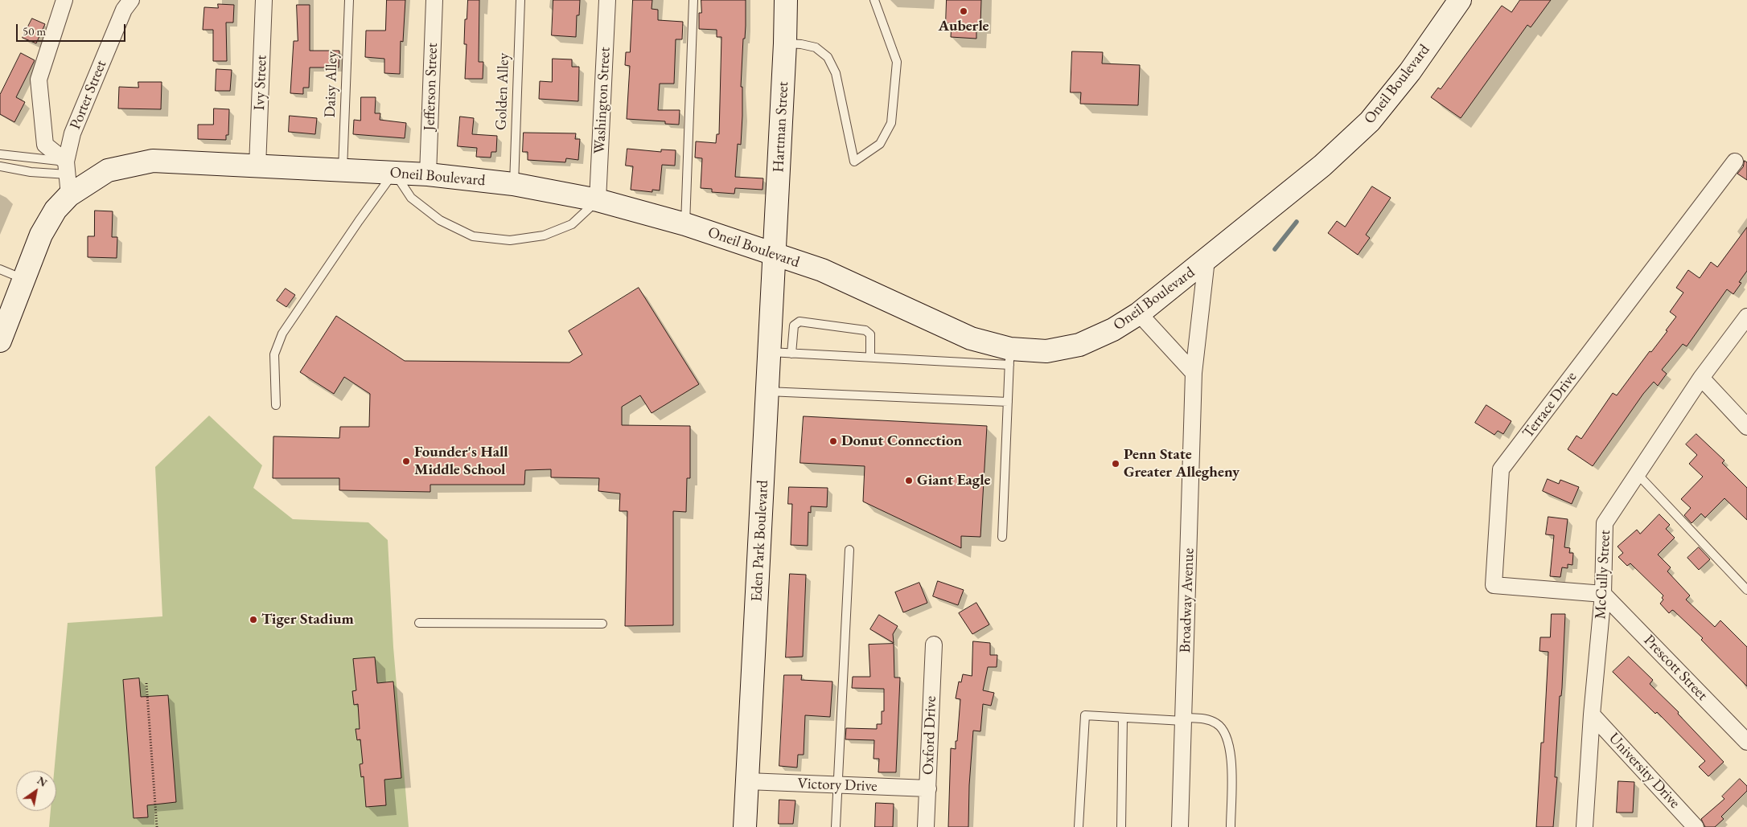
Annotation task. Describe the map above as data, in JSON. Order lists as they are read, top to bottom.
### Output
{
  "streets": {
    "street": [
      "Ivy Street",
      "Oneil Boulevard",
      "Jefferson Street",
      "Porter Street",
      "Washington Street",
      "Hartman Street",
      "Terrace Drive",
      "Eden Park Boulevard",
      "McCully Street",
      "Broadway Avenue",
      "Prescott Street",
      "Oxford Drive",
      "University Drive",
      "Victory Drive"
    ],
    "lane": ["Daisy Alley", "Golden Alley"]
  },
  "crossings": [
    ["Ivy Street", "Oneil Boulevard"],
    ["Daisy Alley", "Oneil Boulevard"],
    ["Oneil Boulevard", "Jefferson Street"],
    ["Oneil Boulevard", "Golden Alley"],
    ["Oneil Boulevard", "Porter Street"],
    ["Oneil Boulevard", "Washington Street"],
    ["Oneil Boulevard", "Hartman Street"],
    ["Oneil Boulevard", "Eden Park Boulevard"],
    ["Oneil Boulevard", "Broadway Avenue"],
    ["Hartman Street", "Eden Park Boulevard"],
    ["Terrace Drive", "McCully Street"],
    ["Terrace Drive", "Prescott Street"],
    ["Eden Park Boulevard", "Victory Drive"],
    ["McCully Street", "Prescott Street"],
    ["McCully Street", "University Drive"],
    ["Oxford Drive", "Victory Drive"]
  ],
  "places": [
    "Auberle",
    "Donut Connection",
    "Founder's Hall Middle School",
    "Penn State Greater Allegheny",
    "Giant Eagle",
    "Tiger Stadium"
  ],
  "scale_bar": "50 m",
  "north": "top right"
}
